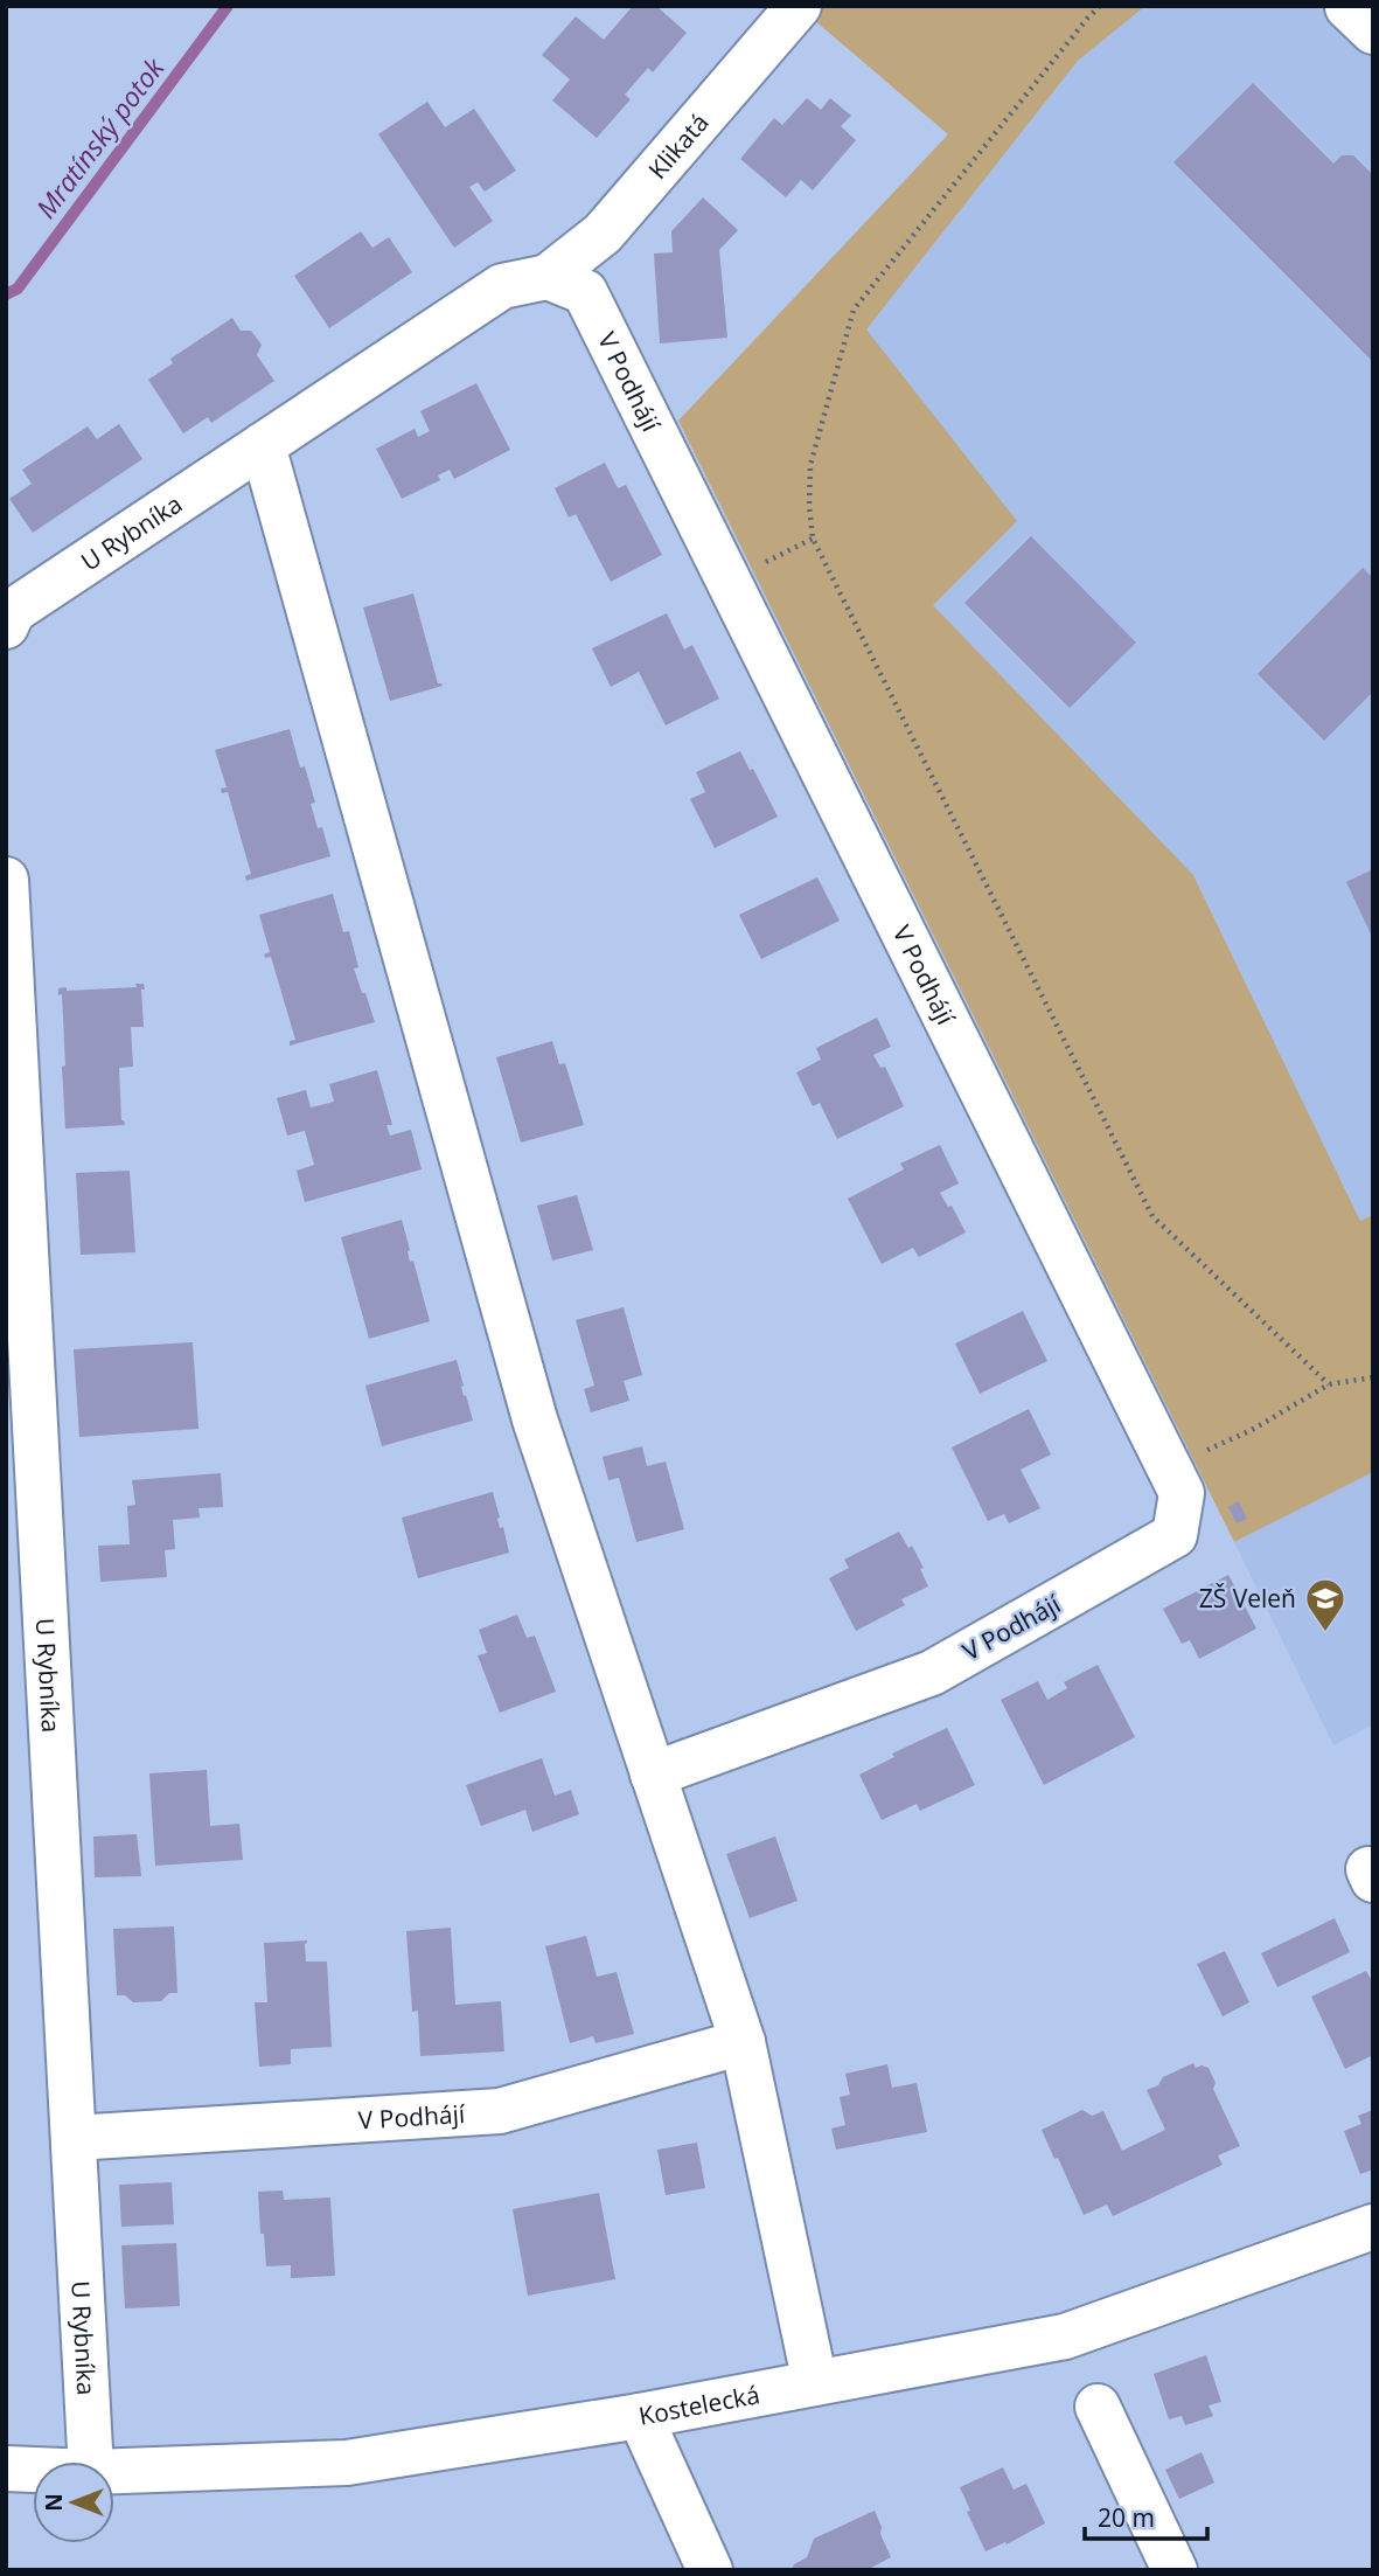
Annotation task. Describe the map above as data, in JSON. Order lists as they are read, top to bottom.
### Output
{
  "streets": {
    "street": [
      "Klikatá",
      "V Podhájí",
      "U Rybníka",
      "Kostelecká"
    ]
  },
  "crossings": [
    ["Klikatá", "V Podhájí"],
    ["V Podhájí", "U Rybníka"]
  ],
  "water": ["Mratínský potok"],
  "places": {
    "school or university": ["ZŠ Veleň"]
  },
  "scale_bar": "20 m",
  "north": "left"
}
